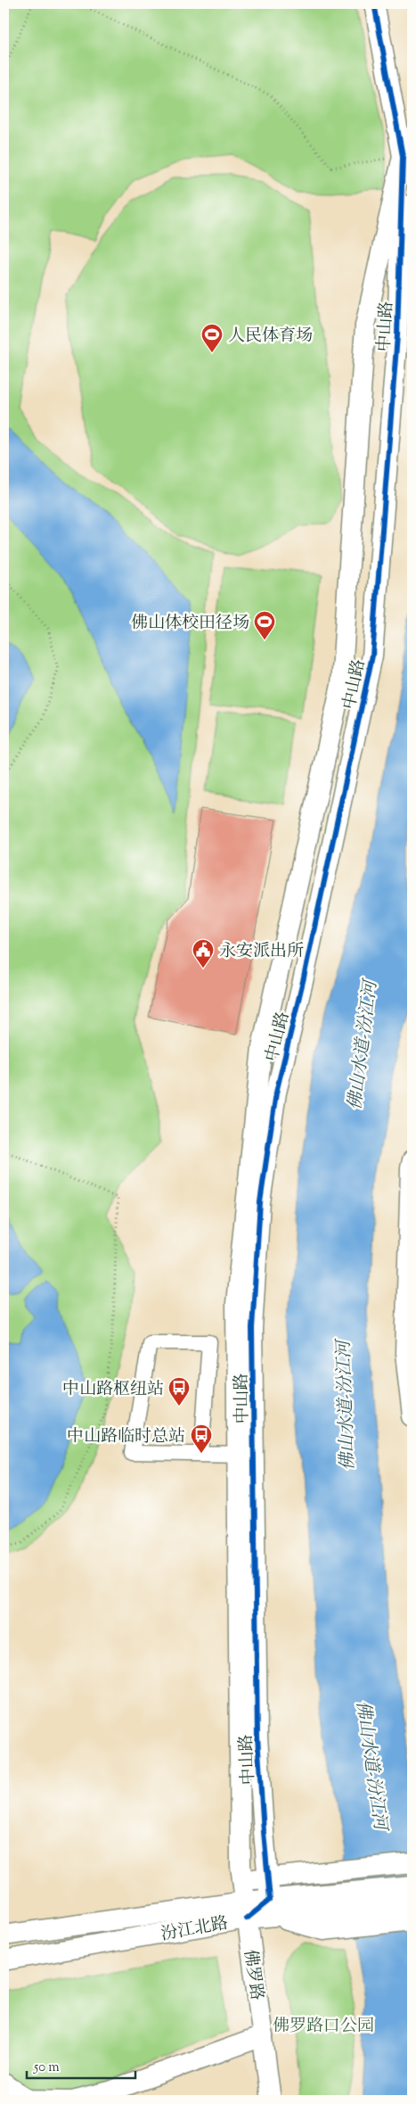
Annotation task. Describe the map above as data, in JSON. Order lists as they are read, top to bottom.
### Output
{
  "streets": {
    "street": ["中山路", "汾江北路", "佛罗路"]
  },
  "crossings": [
    ["中山路", "汾江北路"],
    ["中山路", "佛罗路"],
    ["汾江北路", "佛罗路"]
  ],
  "water": ["佛山水道-汾江河"],
  "parks": ["佛罗路口公园"],
  "places": {
    "sports": ["人民体育场", "佛山体校田径场"],
    "public building": ["永安派出所"],
    "bus stop": ["中山路枢纽站", "中山路临时总站"]
  },
  "scale_bar": "50 m"
}
